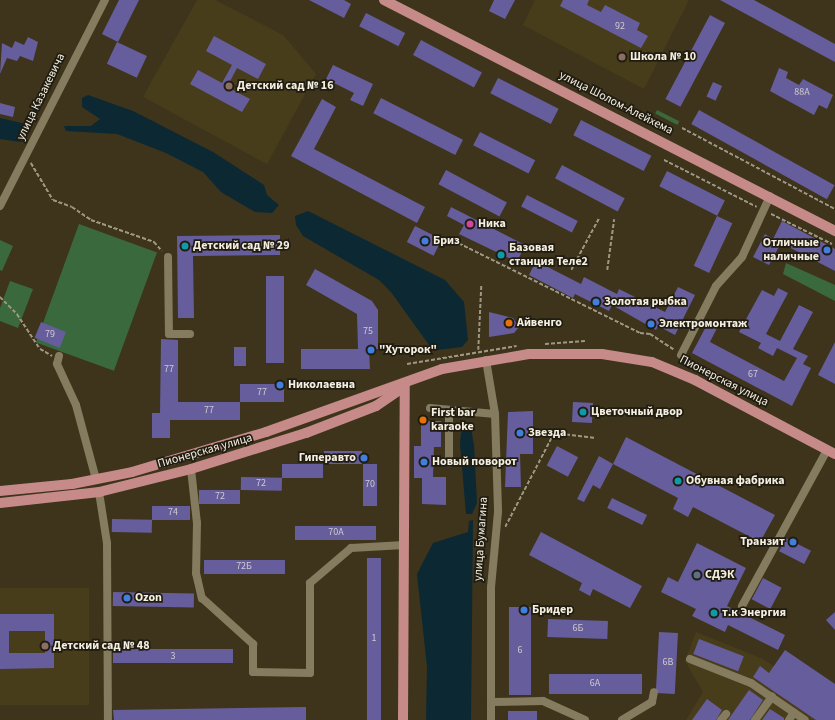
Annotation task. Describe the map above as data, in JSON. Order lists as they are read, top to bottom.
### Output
{
  "streets": {
    "main road": ["улица Шолом-Алейхема", "Пионерская улица"],
    "street": ["улица Казакевича", "улица Бумагина"]
  },
  "crossings": [
    ["Пионерская улица", "улица Бумагина"]
  ],
  "places": [
    "Школа № 10",
    "Детский сад № 16",
    "Ника",
    "Бриз",
    "Детский сад № 29",
    "Отличные наличные",
    "Базовая станция Теле2",
    "Золотая рыбка",
    "Айвенго",
    "Электромонтаж",
    "\"Хуторок\"",
    "Николаевна",
    "Цветочный двор",
    "First bar karaoke",
    "Звезда",
    "Гиперавто",
    "Новый поворот",
    "Обувная фабрика",
    "Транзит",
    "СДЭК",
    "Ozon",
    "Бридер",
    "т.к Энергия",
    "Детский сад № 48"
  ],
  "house_numbers": [
    "92",
    "88А",
    "75",
    "79",
    "77",
    "67",
    "77",
    "77",
    "72",
    "70",
    "72",
    "74",
    "70А",
    "72Б",
    "6Б",
    "1",
    "6",
    "3",
    "6В",
    "6А"
  ]
}
